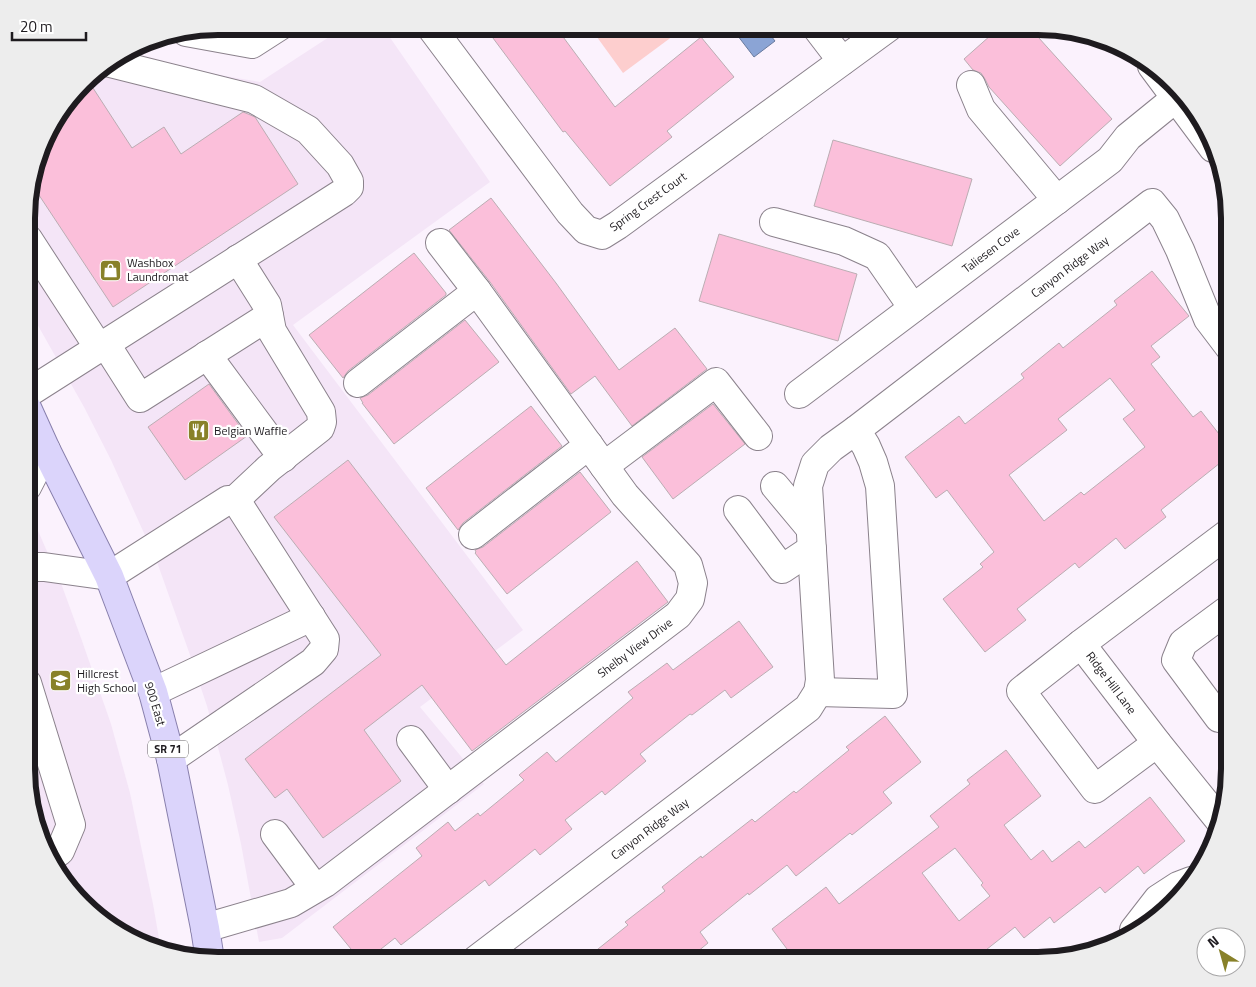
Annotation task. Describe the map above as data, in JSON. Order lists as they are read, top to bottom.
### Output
{
  "streets": {
    "main road": ["900 East", "SR 71"],
    "street": [
      "Spring Crest Court",
      "Taliesen Cove",
      "Canyon Ridge Way",
      "Shelby View Drive",
      "Ridge Hill Lane"
    ]
  },
  "crossings": [
    ["Shelby View Drive", "900 East"]
  ],
  "places": {
    "shop": ["Washbox Laundromat"],
    "restaurant": ["Belgian Waffle"],
    "school or university": ["Hillcrest High School"]
  },
  "scale_bar": "20 m",
  "north": "top left"
}
